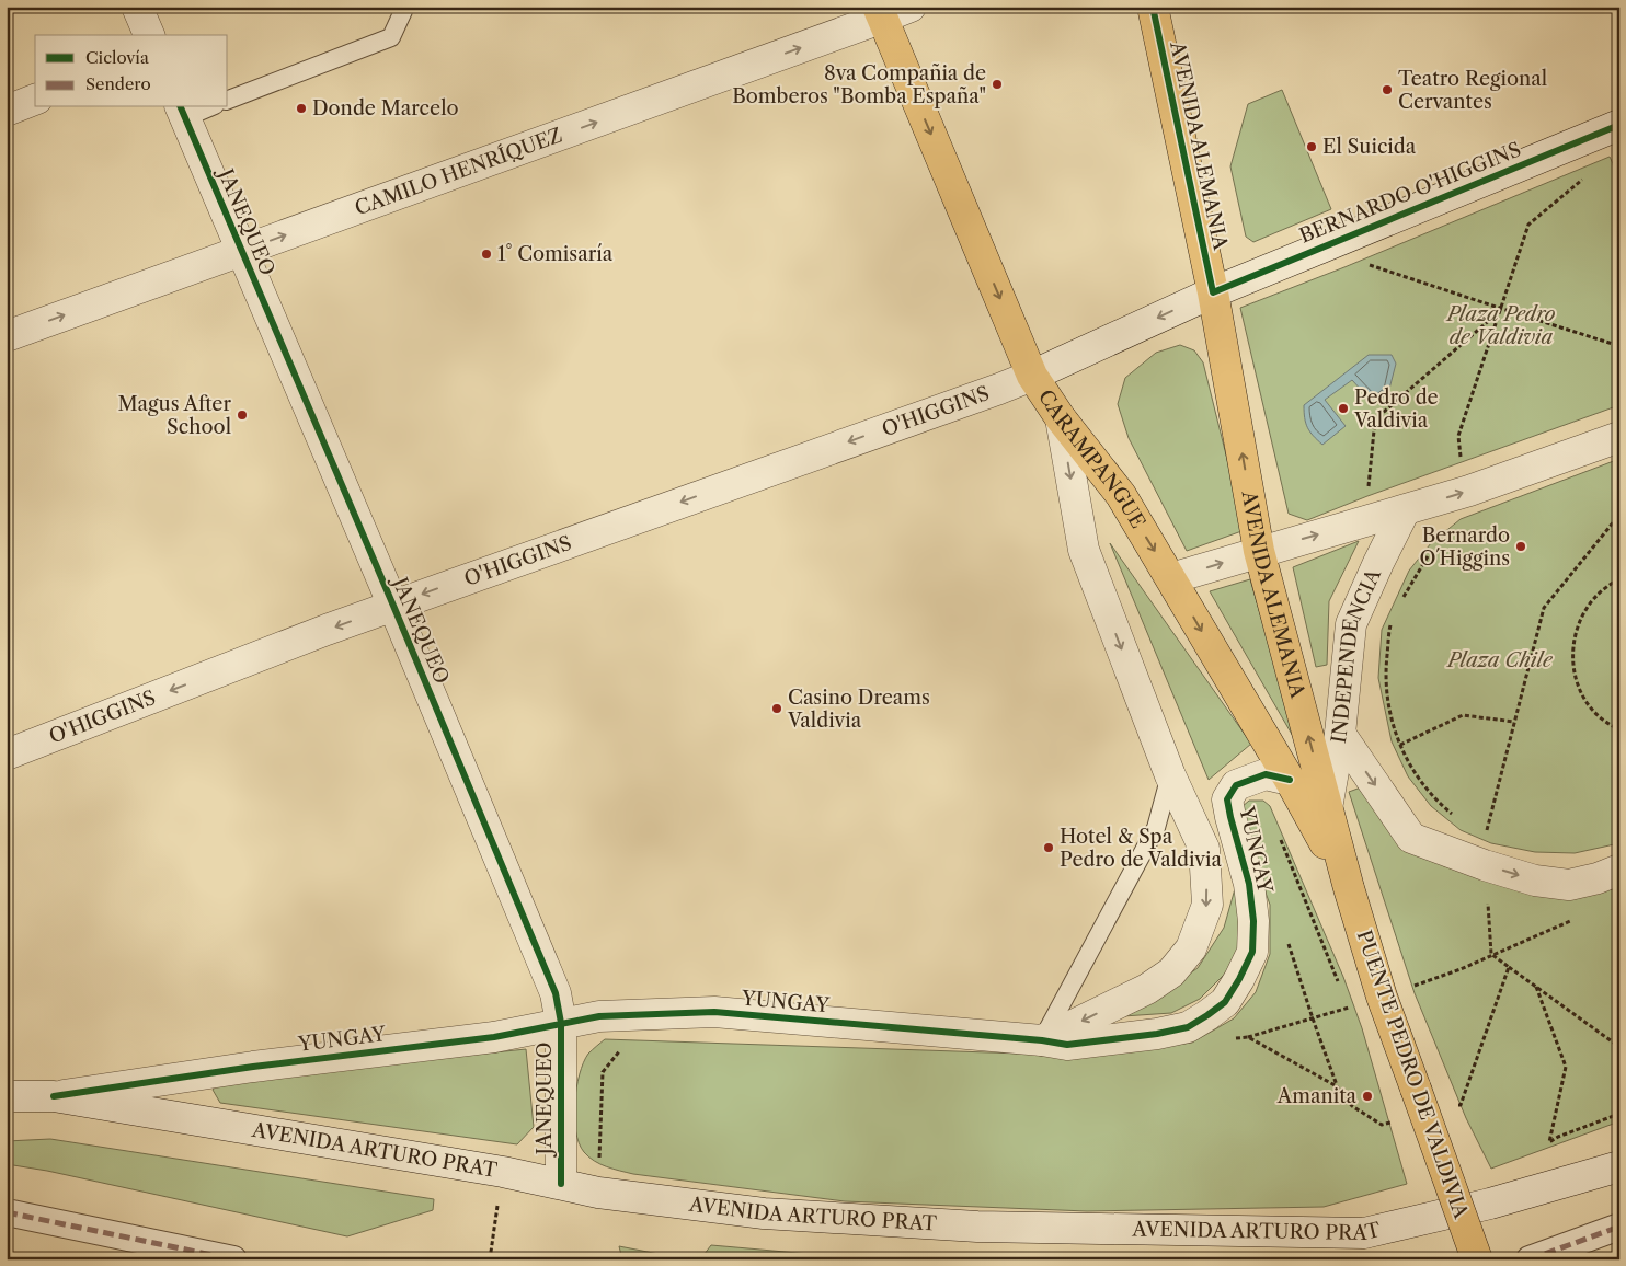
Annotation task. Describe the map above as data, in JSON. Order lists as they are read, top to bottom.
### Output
{
  "streets": {
    "main road": ["AVENIDA ALEMANIA", "CARAMPANGUE", "PUENTE PEDRO DE VALDIVIA"],
    "street": [
      "CAMILO HENRÍQUEZ",
      "BERNARDO O'HIGGINS",
      "JANEQUEO",
      "O'HIGGINS",
      "INDEPENDENCIA",
      "YUNGAY",
      "AVENIDA ARTURO PRAT"
    ]
  },
  "crossings": [
    ["AVENIDA ALEMANIA", "BERNARDO O'HIGGINS"],
    ["AVENIDA ALEMANIA", "CARAMPANGUE"],
    ["AVENIDA ALEMANIA", "INDEPENDENCIA"],
    ["AVENIDA ALEMANIA", "PUENTE PEDRO DE VALDIVIA"],
    ["CAMILO HENRÍQUEZ", "JANEQUEO"],
    ["CAMILO HENRÍQUEZ", "CARAMPANGUE"],
    ["BERNARDO O'HIGGINS", "O'HIGGINS"],
    ["BERNARDO O'HIGGINS", "CARAMPANGUE"],
    ["JANEQUEO", "O'HIGGINS"],
    ["JANEQUEO", "YUNGAY"],
    ["JANEQUEO", "AVENIDA ARTURO PRAT"],
    ["O'HIGGINS", "CARAMPANGUE"],
    ["CARAMPANGUE", "YUNGAY"],
    ["CARAMPANGUE", "PUENTE PEDRO DE VALDIVIA"],
    ["YUNGAY", "AVENIDA ARTURO PRAT"]
  ],
  "one_way": [
    "AVENIDA ALEMANIA",
    "CAMILO HENRÍQUEZ",
    "O'HIGGINS",
    "CARAMPANGUE"
  ],
  "parks": ["Plaza Pedro de Valdivia", "Plaza Chile"],
  "places": [
    "8va Compañia de Bomberos \"Bomba España\"",
    "Teatro Regional Cervantes",
    "Donde Marcelo",
    "El Suicida",
    "1° Comisaría",
    "Pedro de Valdivia",
    "Magus After School",
    "Bernardo O´Higgins",
    "Casino Dreams Valdivia",
    "Hotel & Spa Pedro de Valdivia",
    "Amanita"
  ],
  "legend": ["Ciclovía", "Sendero"]
}
